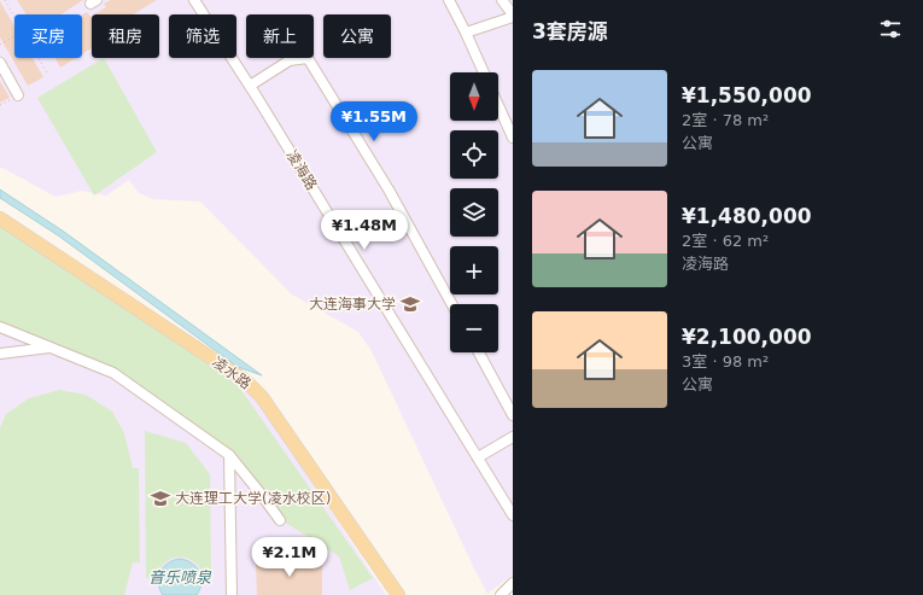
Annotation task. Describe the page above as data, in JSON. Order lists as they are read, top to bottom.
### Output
{
  "streets": {
    "main road": ["凌水路"],
    "street": ["凌海路"]
  },
  "water": ["音乐喷泉"],
  "places": {
    "school or university": ["大连海事大学", "大连理工大学(凌水校区)"]
  },
  "north": "bottom",
  "page": {
    "heading": "3套房源",
    "chip": [
      "买房",
      "租房",
      "筛选",
      "新上",
      "公寓"
    ],
    "list": [
      {
        "name": "¥1,550,000",
        "note": "2室 · 78 m² · 公寓"
      },
      {
        "name": "¥1,480,000",
        "note": "2室 · 62 m² · 凌海路"
      },
      {
        "name": "¥2,100,000",
        "note": "3室 · 98 m² · 公寓"
      }
    ],
    "map_buttons": ["+", "−"],
    "price": ["¥1.55M", "¥1.48M", "¥2.1M"]
  }
}
